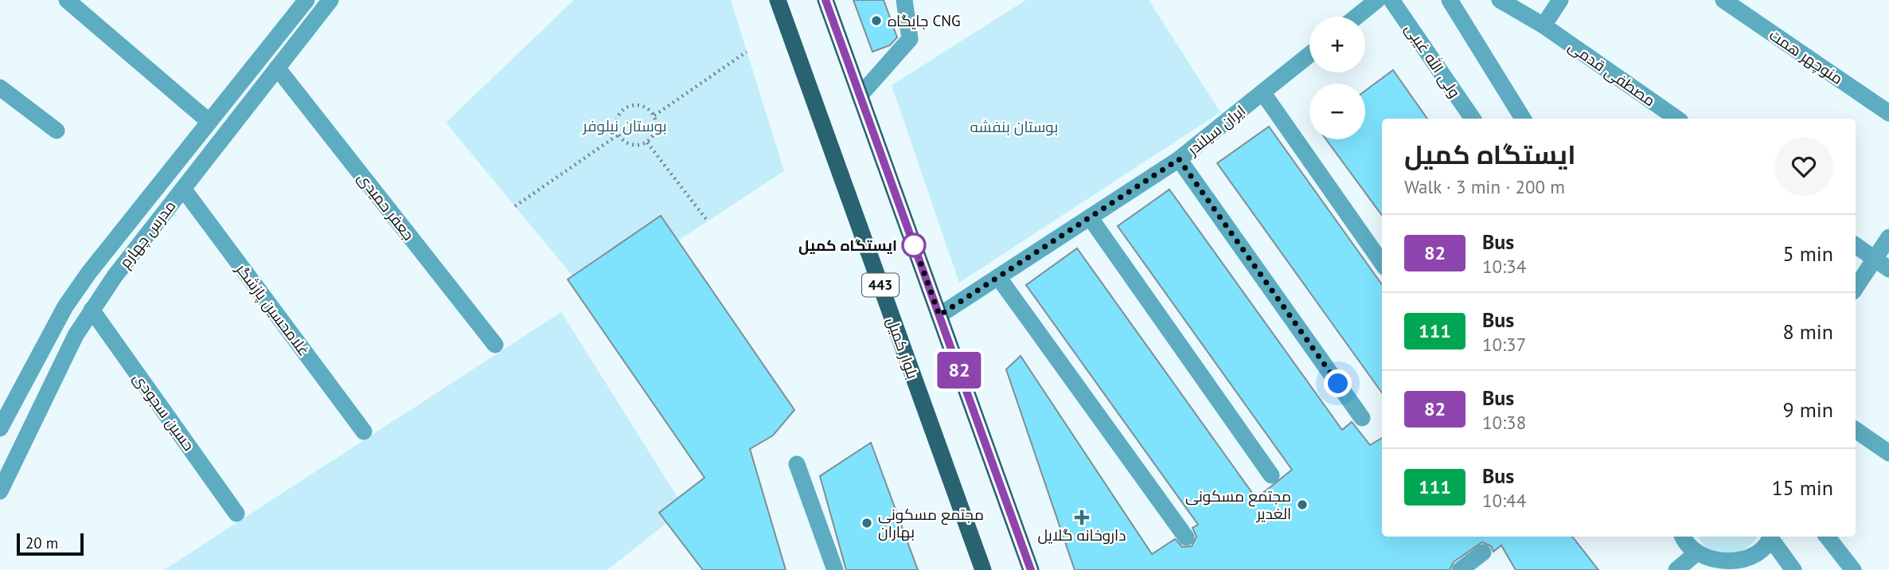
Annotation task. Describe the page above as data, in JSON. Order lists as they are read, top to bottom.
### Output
{
  "streets": {
    "main road": ["443", "بلوار کمیل"],
    "street": [
      "منوچهر همت",
      "ولی الله غیبی",
      "مصطفی قدمی",
      "ایران سیلندر",
      "جعفر حمیدی",
      "مدرس چهارم",
      "غلامحسین پازشگر",
      "حسین سجودی"
    ]
  },
  "crossings": [
    ["جعفر حمیدی", "مدرس چهارم"],
    ["مدرس چهارم", "غلامحسین پازشگر"],
    ["مدرس چهارم", "حسین سجودی"]
  ],
  "parks": ["بوستان نیلوفر", "بوستان بنفشه"],
  "places": {
    "other": [
      "جایگاه CNG",
      "ایستگاه کمیل",
      "مجتمع مسکونی الغدیر",
      "مجتمع مسکونی بهاران"
    ],
    "health": ["داروخانه گلایل"]
  },
  "lines": ["bus line 82"],
  "scale_bar": "20 m",
  "page": {
    "on_map": "82",
    "map_buttons": ["+", "−"],
    "heading": ["ایستگاه کمیل", "Walk · 3 min · 200 m"],
    "list": [
      {
        "mark": "82",
        "name": "Bus",
        "note": "10:34",
        "value": "5 min"
      },
      {
        "mark": "111",
        "name": "Bus",
        "note": "10:37",
        "value": "8 min"
      },
      {
        "mark": "82",
        "name": "Bus",
        "note": "10:38",
        "value": "9 min"
      },
      {
        "mark": "111",
        "name": "Bus",
        "note": "10:44",
        "value": "15 min"
      }
    ],
    "scale": "20 m"
  }
}
